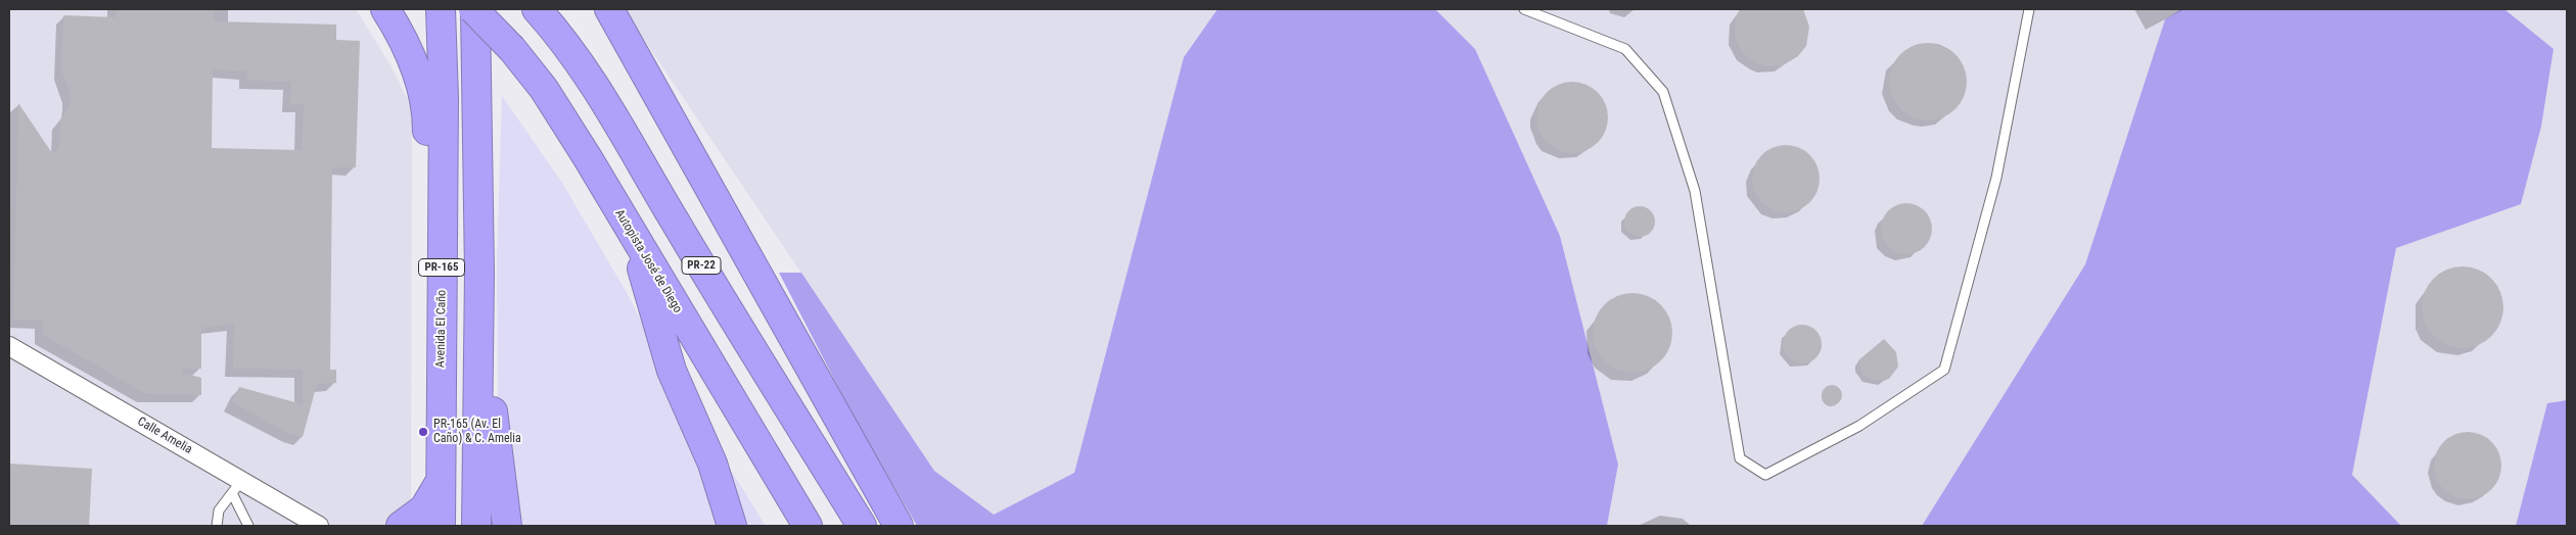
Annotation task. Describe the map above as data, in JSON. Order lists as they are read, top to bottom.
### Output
{
  "streets": {
    "highway": [
      "Autopista José de Diego",
      "PR-22",
      "PR-165",
      "Avenida El Caño"
    ],
    "street": ["Calle Amelia"]
  },
  "crossings": [
    ["Autopista José de Diego", "PR-165"]
  ],
  "places": ["PR-165 (Av. El Caño) & C. Amelia"]
}
